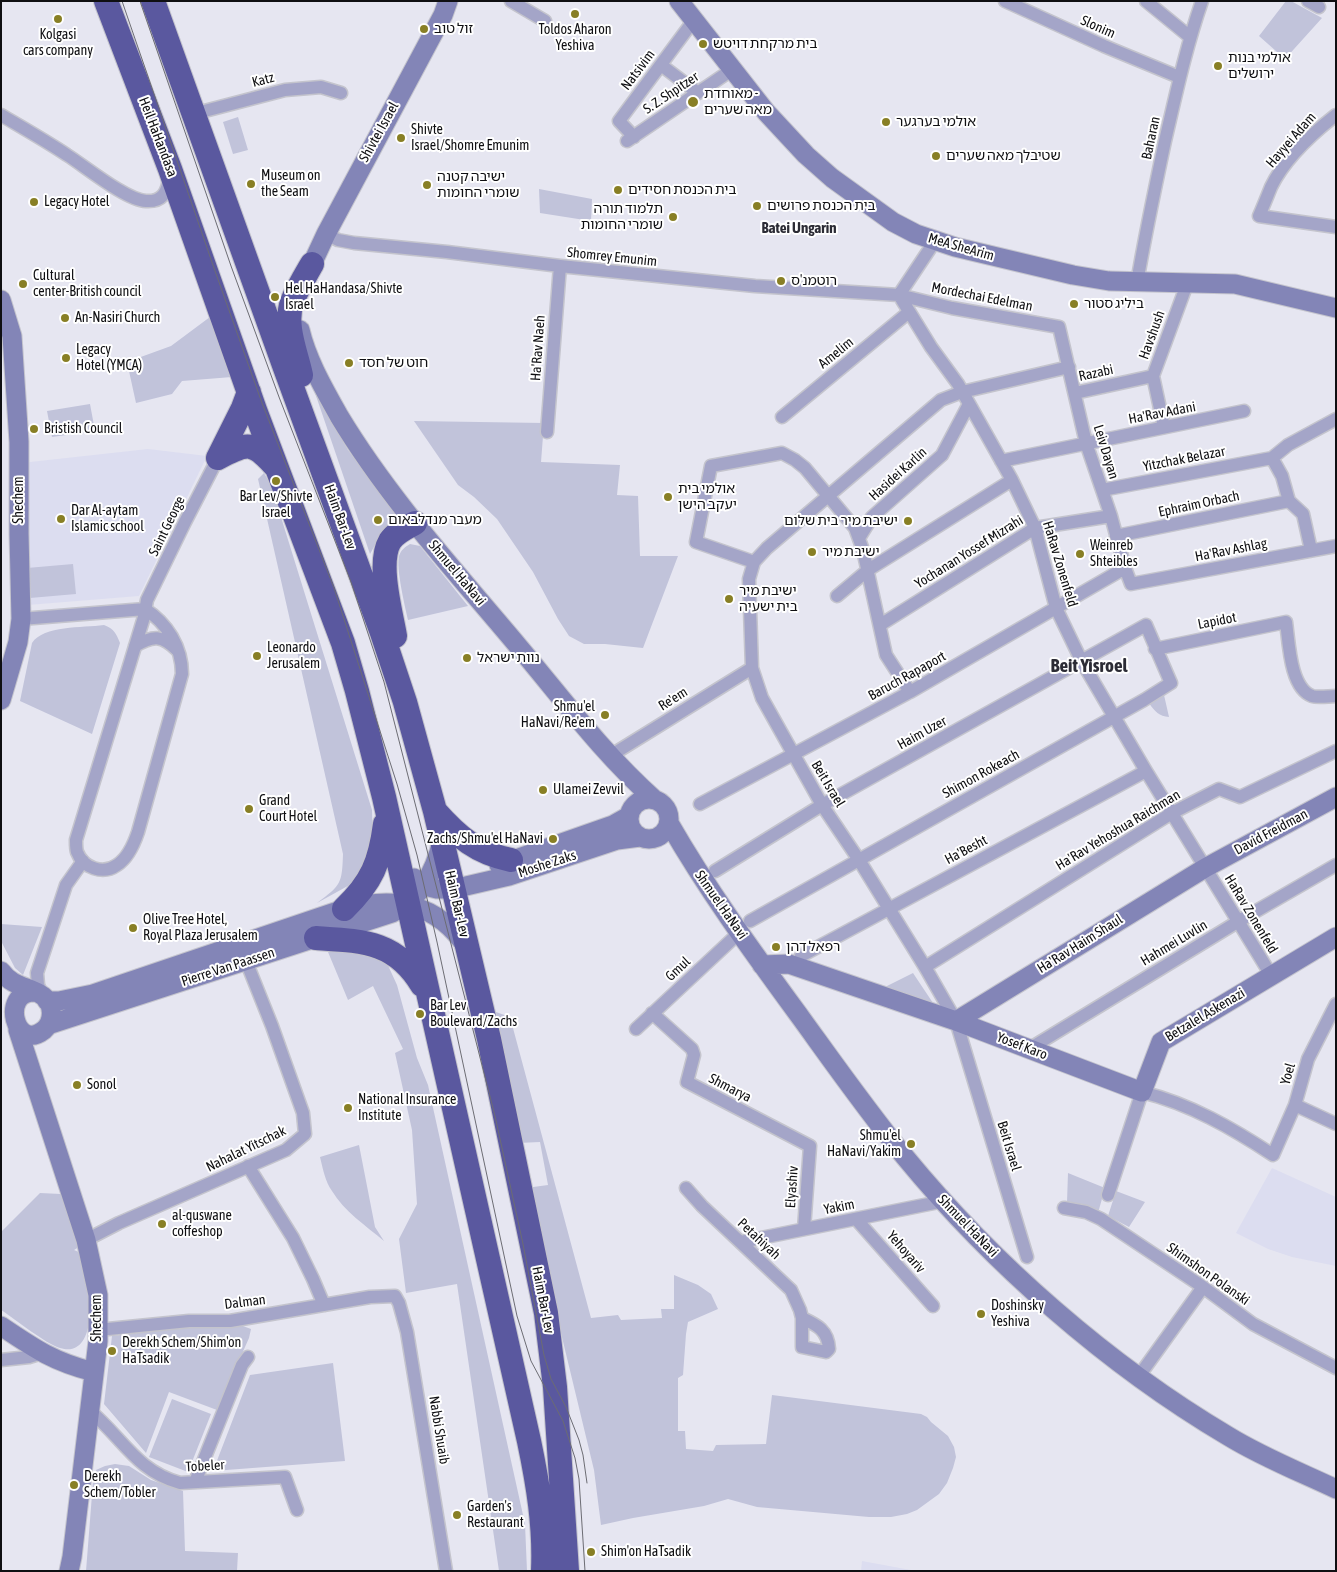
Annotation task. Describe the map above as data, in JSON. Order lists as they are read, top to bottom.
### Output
{
  "streets": {
    "highway": ["Heil HaHandasa", "Haim Bar-Lev"],
    "street": [
      "Slonim",
      "Natsivim",
      "Katz",
      "S. Z. Shpitzer",
      "Shivtei Israel",
      "Baharan",
      "Hayyei Adam",
      "MeA SheArim",
      "Shomrey Emunim",
      "Mordechai Edelman",
      "Havshush",
      "Ha'Rav Naeh",
      "Amelim",
      "Razabi",
      "Ha'Rav Adani",
      "Leiv Dayan",
      "Yitzchak Belazar",
      "Hasidei Karlin",
      "Shechem",
      "Ephraim Orbach",
      "Saint George",
      "Ha'Rav Ashlag",
      "Yochanan Yossef Mizrahi",
      "HaRav Zonenfeld",
      "Shmuel HaNavi",
      "Lapidot",
      "Baruch Rapaport",
      "Re'em",
      "Haim Uzer",
      "Shimon Rokeach",
      "Beit Israel",
      "Ha'Rav Yehoshua Raichman",
      "David Freidman",
      "Ha'Besht",
      "Moshe Zaks",
      "Hahmei Luvlin",
      "Ha'Rav Haim Shaul",
      "Pierre Van Paassen",
      "Gmul",
      "Betzalel Askenazi",
      "Yosef Karo",
      "Yoel",
      "Shmarya",
      "Nahalat Yitschak",
      "Elyashiv",
      "Yakim",
      "Petahiyah",
      "Yehoyariv",
      "Shimshon Polanski",
      "Dalman",
      "Nabbi Shuaib",
      "Tobeler"
    ]
  },
  "crossings": [
    ["Slonim", "Baharan"],
    ["Natsivim", "S. Z. Shpitzer"],
    ["Natsivim", "MeA SheArim"],
    ["Katz", "Haim Bar-Lev"],
    ["S. Z. Shpitzer", "MeA SheArim"],
    ["Shivtei Israel", "Shomrey Emunim"],
    ["Shivtei Israel", "Shmuel HaNavi"],
    ["Baharan", "MeA SheArim"],
    ["MeA SheArim", "Havshush"],
    ["Shomrey Emunim", "Mordechai Edelman"],
    ["Shomrey Emunim", "Ha'Rav Naeh"],
    ["Shomrey Emunim", "HaRav Zonenfeld"],
    ["Mordechai Edelman", "Leiv Dayan"],
    ["Mordechai Edelman", "HaRav Zonenfeld"],
    ["Havshush", "Razabi"],
    ["Havshush", "Ha'Rav Adani"],
    ["Amelim", "HaRav Zonenfeld"],
    ["Razabi", "Leiv Dayan"],
    ["Ha'Rav Adani", "Leiv Dayan"],
    ["Ha'Rav Adani", "HaRav Zonenfeld"],
    ["Leiv Dayan", "Yitzchak Belazar"],
    ["Leiv Dayan", "Ephraim Orbach"],
    ["Leiv Dayan", "Ha'Rav Ashlag"],
    ["Leiv Dayan", "Yochanan Yossef Mizrahi"],
    ["Leiv Dayan", "Baruch Rapaport"],
    ["Hasidei Karlin", "HaRav Zonenfeld"],
    ["Shechem", "Pierre Van Paassen"],
    ["Shechem", "Nahalat Yitschak"],
    ["Shechem", "Dalman"],
    ["Shechem", "Tobeler"],
    ["Haim Bar-Lev", "Moshe Zaks"],
    ["Yochanan Yossef Mizrahi", "HaRav Zonenfeld"],
    ["HaRav Zonenfeld", "Baruch Rapaport"],
    ["HaRav Zonenfeld", "Haim Uzer"],
    ["HaRav Zonenfeld", "Shimon Rokeach"],
    ["HaRav Zonenfeld", "Ha'Rav Yehoshua Raichman"],
    ["HaRav Zonenfeld", "David Freidman"],
    ["HaRav Zonenfeld", "Ha'Besht"],
    ["HaRav Zonenfeld", "Hahmei Luvlin"],
    ["HaRav Zonenfeld", "Ha'Rav Haim Shaul"],
    ["HaRav Zonenfeld", "Betzalel Askenazi"],
    ["Shmuel HaNavi", "Re'em"],
    ["Shmuel HaNavi", "Shimon Rokeach"],
    ["Shmuel HaNavi", "Moshe Zaks"],
    ["Shmuel HaNavi", "Gmul"],
    ["Shmuel HaNavi", "Yosef Karo"],
    ["Shmuel HaNavi", "Yakim"],
    ["Lapidot", "Shimon Rokeach"],
    ["Baruch Rapaport", "Beit Israel"],
    ["Re'em", "Beit Israel"],
    ["Haim Uzer", "Shimon Rokeach"],
    ["Haim Uzer", "Beit Israel"],
    ["Shimon Rokeach", "Beit Israel"],
    ["Shimon Rokeach", "Gmul"],
    ["Beit Israel", "Ha'Rav Yehoshua Raichman"],
    ["Beit Israel", "Ha'Besht"],
    ["Beit Israel", "Ha'Rav Haim Shaul"],
    ["Beit Israel", "Yosef Karo"],
    ["David Freidman", "Ha'Rav Haim Shaul"],
    ["Moshe Zaks", "Pierre Van Paassen"],
    ["Hahmei Luvlin", "Yosef Karo"],
    ["Ha'Rav Haim Shaul", "Yosef Karo"],
    ["Pierre Van Paassen", "Nahalat Yitschak"],
    ["Gmul", "Shmarya"],
    ["Betzalel Askenazi", "Yosef Karo"],
    ["Yosef Karo", "Yoel"],
    ["Shmarya", "Elyashiv"],
    ["Elyashiv", "Yakim"],
    ["Yakim", "Petahiyah"],
    ["Yakim", "Yehoyariv"],
    ["Dalman", "Nabbi Shuaib"]
  ],
  "districts": ["Batei Ungarin", "Beit Yisroel"],
  "places": [
    "Toldos Aharon Yeshiva",
    "Kolgasi cars company",
    "זול טוב",
    "בית מרקחת דויטש",
    "אולמי בנות ירושלים",
    "מאוחדת - מאה שערים",
    "אולמי בערגער",
    "Shivte Israel/Shomre Emunim",
    "שטיבלך מאה שערים",
    "Museum on the Seam",
    "ישיבה קטנה שומרי החומות",
    "בית הכנסת חסידים",
    "Legacy Hotel",
    "בית הכנסת פרושים",
    "תלמוד תורה שומרי החומות",
    "רוטמנ'ס",
    "Cultural center-British council",
    "Hel HaHandasa/Shivte Israel",
    "ביליג סטור",
    "An-Nasiri Church",
    "Legacy Hotel (YMCA)",
    "חוט של חסד",
    "Bristish Council",
    "Bar Lev/Shivte Israel",
    "אולמי בית יעקב הישן",
    "Dar Al-aytam Islamic school",
    "מעבר מנדלבאום",
    "ישיבת מיר בית שלום",
    "ישיבת מיר",
    "Weinreb Shteibles",
    "ישיבת מיר בית ישעיה",
    "Leonardo Jerusalem",
    "נוות ישראל",
    "Shmu'el HaNavi/Re'em",
    "Ulamei Zevvil",
    "Grand Court Hotel",
    "Zachs/Shmu'el HaNavi",
    "Olive Tree Hotel, Royal Plaza Jerusalem",
    "רפאל דהן",
    "Bar Lev Boulevard/Zachs",
    "Sonol",
    "National Insurance Institute",
    "Shmu'el HaNavi/Yakim",
    "al-quswane coffeshop",
    "Doshinsky Yeshiva",
    "Derekh Schem/Shim'on HaTsadik",
    "Derekh Schem/Tobler",
    "Garden's Restaurant",
    "Shim'on HaTsadik"
  ]
}
